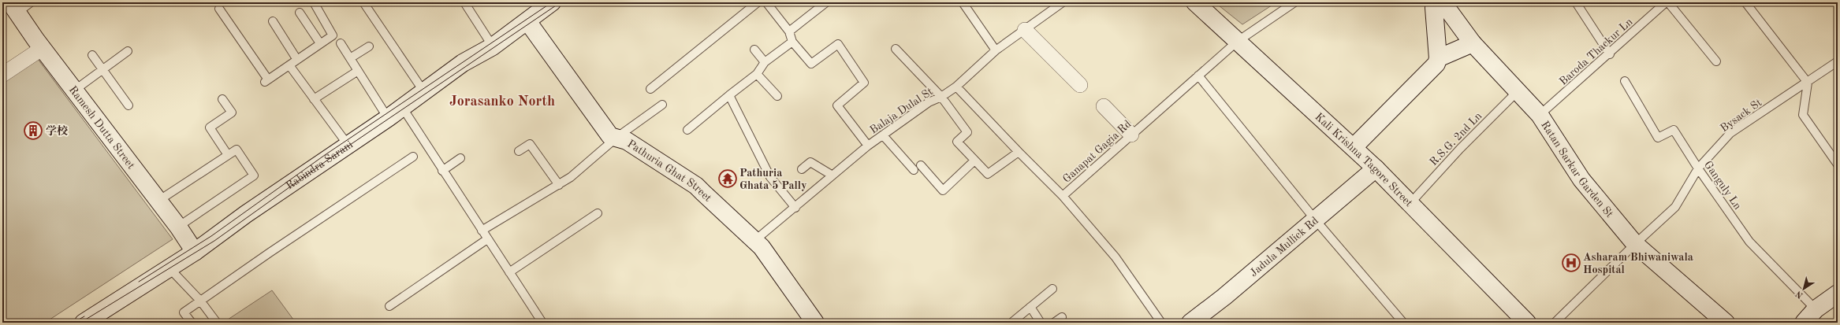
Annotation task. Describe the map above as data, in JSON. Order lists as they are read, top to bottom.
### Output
{
  "streets": {
    "main road": [
      "Ramesh Dutta Street",
      "Kali Krishna Tagore Street",
      "Rabindra Sarani",
      "Ratan Sarkar Garden St",
      "Pathuria Ghat Street",
      "Jadula Mullick Rd"
    ],
    "lane": [
      "Baroda Thackur Ln",
      "Balaja Dulal St",
      "Bysack St",
      "R.S.G. 2nd Ln",
      "Ganapat Gagia Rd",
      "Ganguly Ln"
    ]
  },
  "crossings": [
    ["Baroda Thackur Ln", "Ratan Sarkar Garden St"],
    ["Balaja Dulal St", "Pathuria Ghat Street"],
    ["Bysack St", "Ratan Sarkar Garden St"],
    ["Bysack St", "Ganguly Ln"],
    ["Ramesh Dutta Street", "Rabindra Sarani"],
    ["R.S.G. 2nd Ln", "Kali Krishna Tagore Street"],
    ["R.S.G. 2nd Ln", "Ratan Sarkar Garden St"],
    ["Ganapat Gagia Rd", "Kali Krishna Tagore Street"],
    ["Kali Krishna Tagore Street", "Jadula Mullick Rd"],
    ["Rabindra Sarani", "Pathuria Ghat Street"]
  ],
  "districts": ["Jorasanko North"],
  "places": {
    "building": ["学校"],
    "temple": ["Pathuria Ghata 5 Pally"],
    "hospital": ["Asharam Bhiwaniwala Hospital"]
  },
  "north": "bottom left"
}
